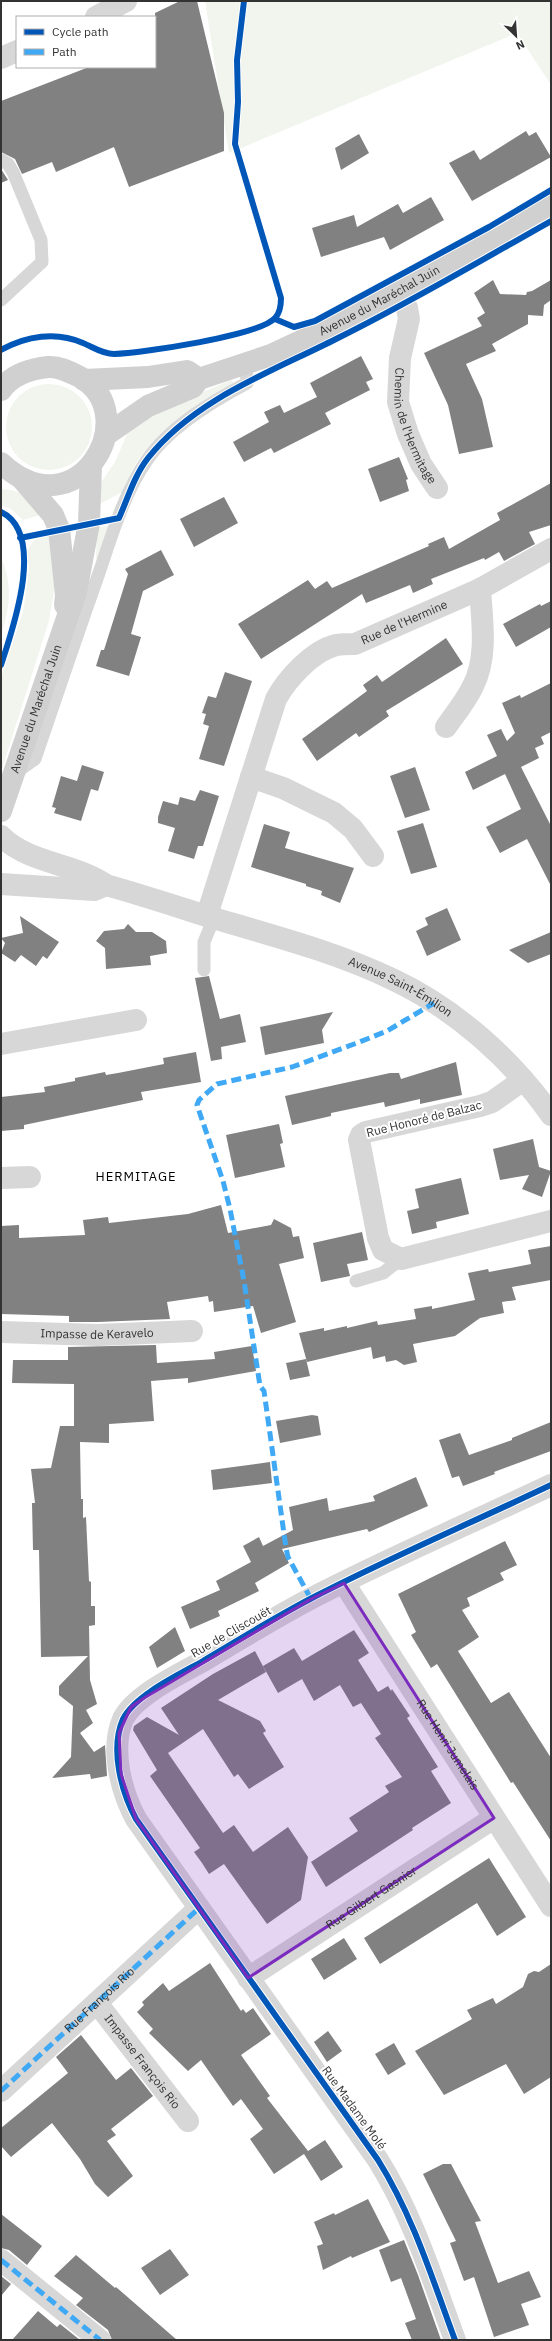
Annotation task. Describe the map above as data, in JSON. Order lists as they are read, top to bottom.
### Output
{
  "streets": {
    "main road": ["Avenue du Maréchal Juin"],
    "street": [
      "Chemin de l'Hermitage",
      "Rue de l'Hermine",
      "Avenue Saint-Émilion",
      "Rue Honoré de Balzac",
      "Impasse de Keravelo",
      "Rue de Cliscouët",
      "Rue Henri Jumelais",
      "Rue Gilbert Gasnier",
      "Rue François Rio",
      "Impasse François Rio",
      "Rue Madame Molé"
    ]
  },
  "crossings": [
    ["Avenue du Maréchal Juin", "Chemin de l'Hermitage"],
    ["Rue de l'Hermine", "Avenue Saint-Émilion"],
    ["Avenue Saint-Émilion", "Rue Honoré de Balzac"],
    ["Rue de Cliscouët", "Rue Henri Jumelais"],
    ["Rue de Cliscouët", "Rue François Rio"],
    ["Rue de Cliscouët", "Rue Madame Molé"],
    ["Rue Henri Jumelais", "Rue Gilbert Gasnier"],
    ["Rue Gilbert Gasnier", "Rue Madame Molé"],
    ["Rue François Rio", "Impasse François Rio"],
    ["Rue François Rio", "Rue Madame Molé"]
  ],
  "districts": ["HERMITAGE"],
  "legend": ["Cycle path", "Path"],
  "north": "bottom right"
}
